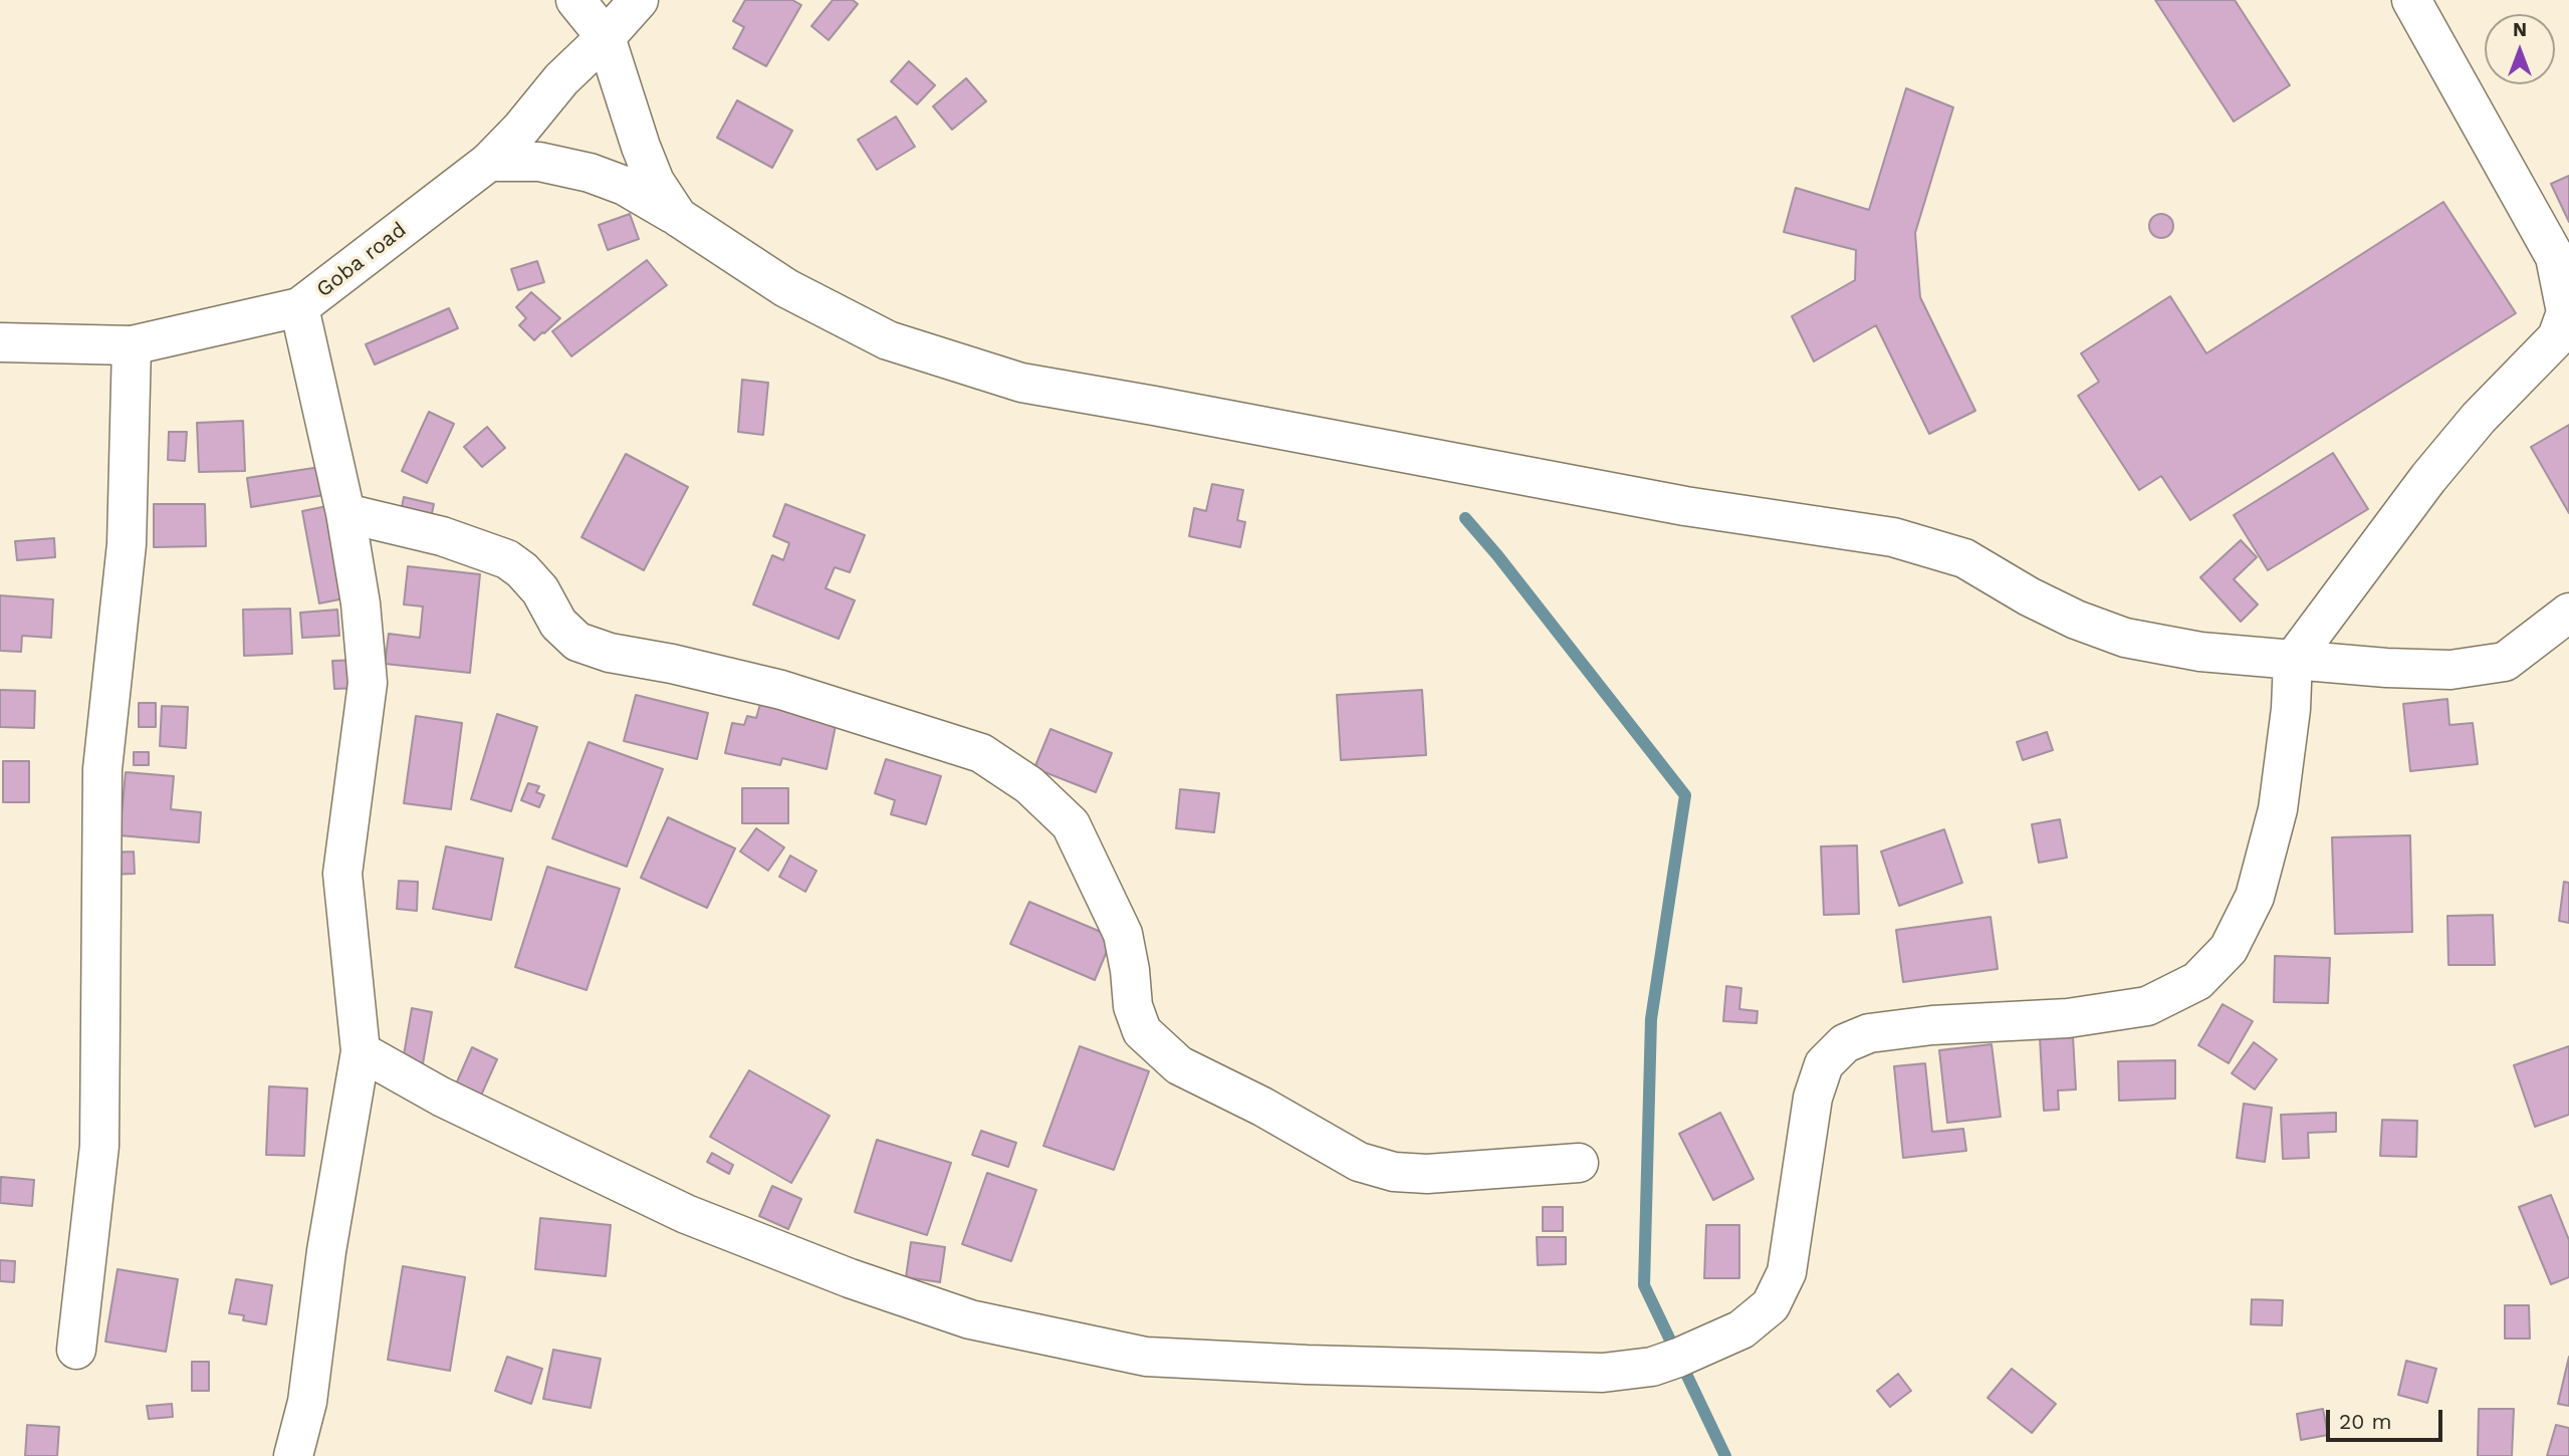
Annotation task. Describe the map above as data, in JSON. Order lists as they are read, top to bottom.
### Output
{
  "streets": {
    "street": ["Goba road"]
  },
  "scale_bar": "20 m",
  "north": "top"
}
